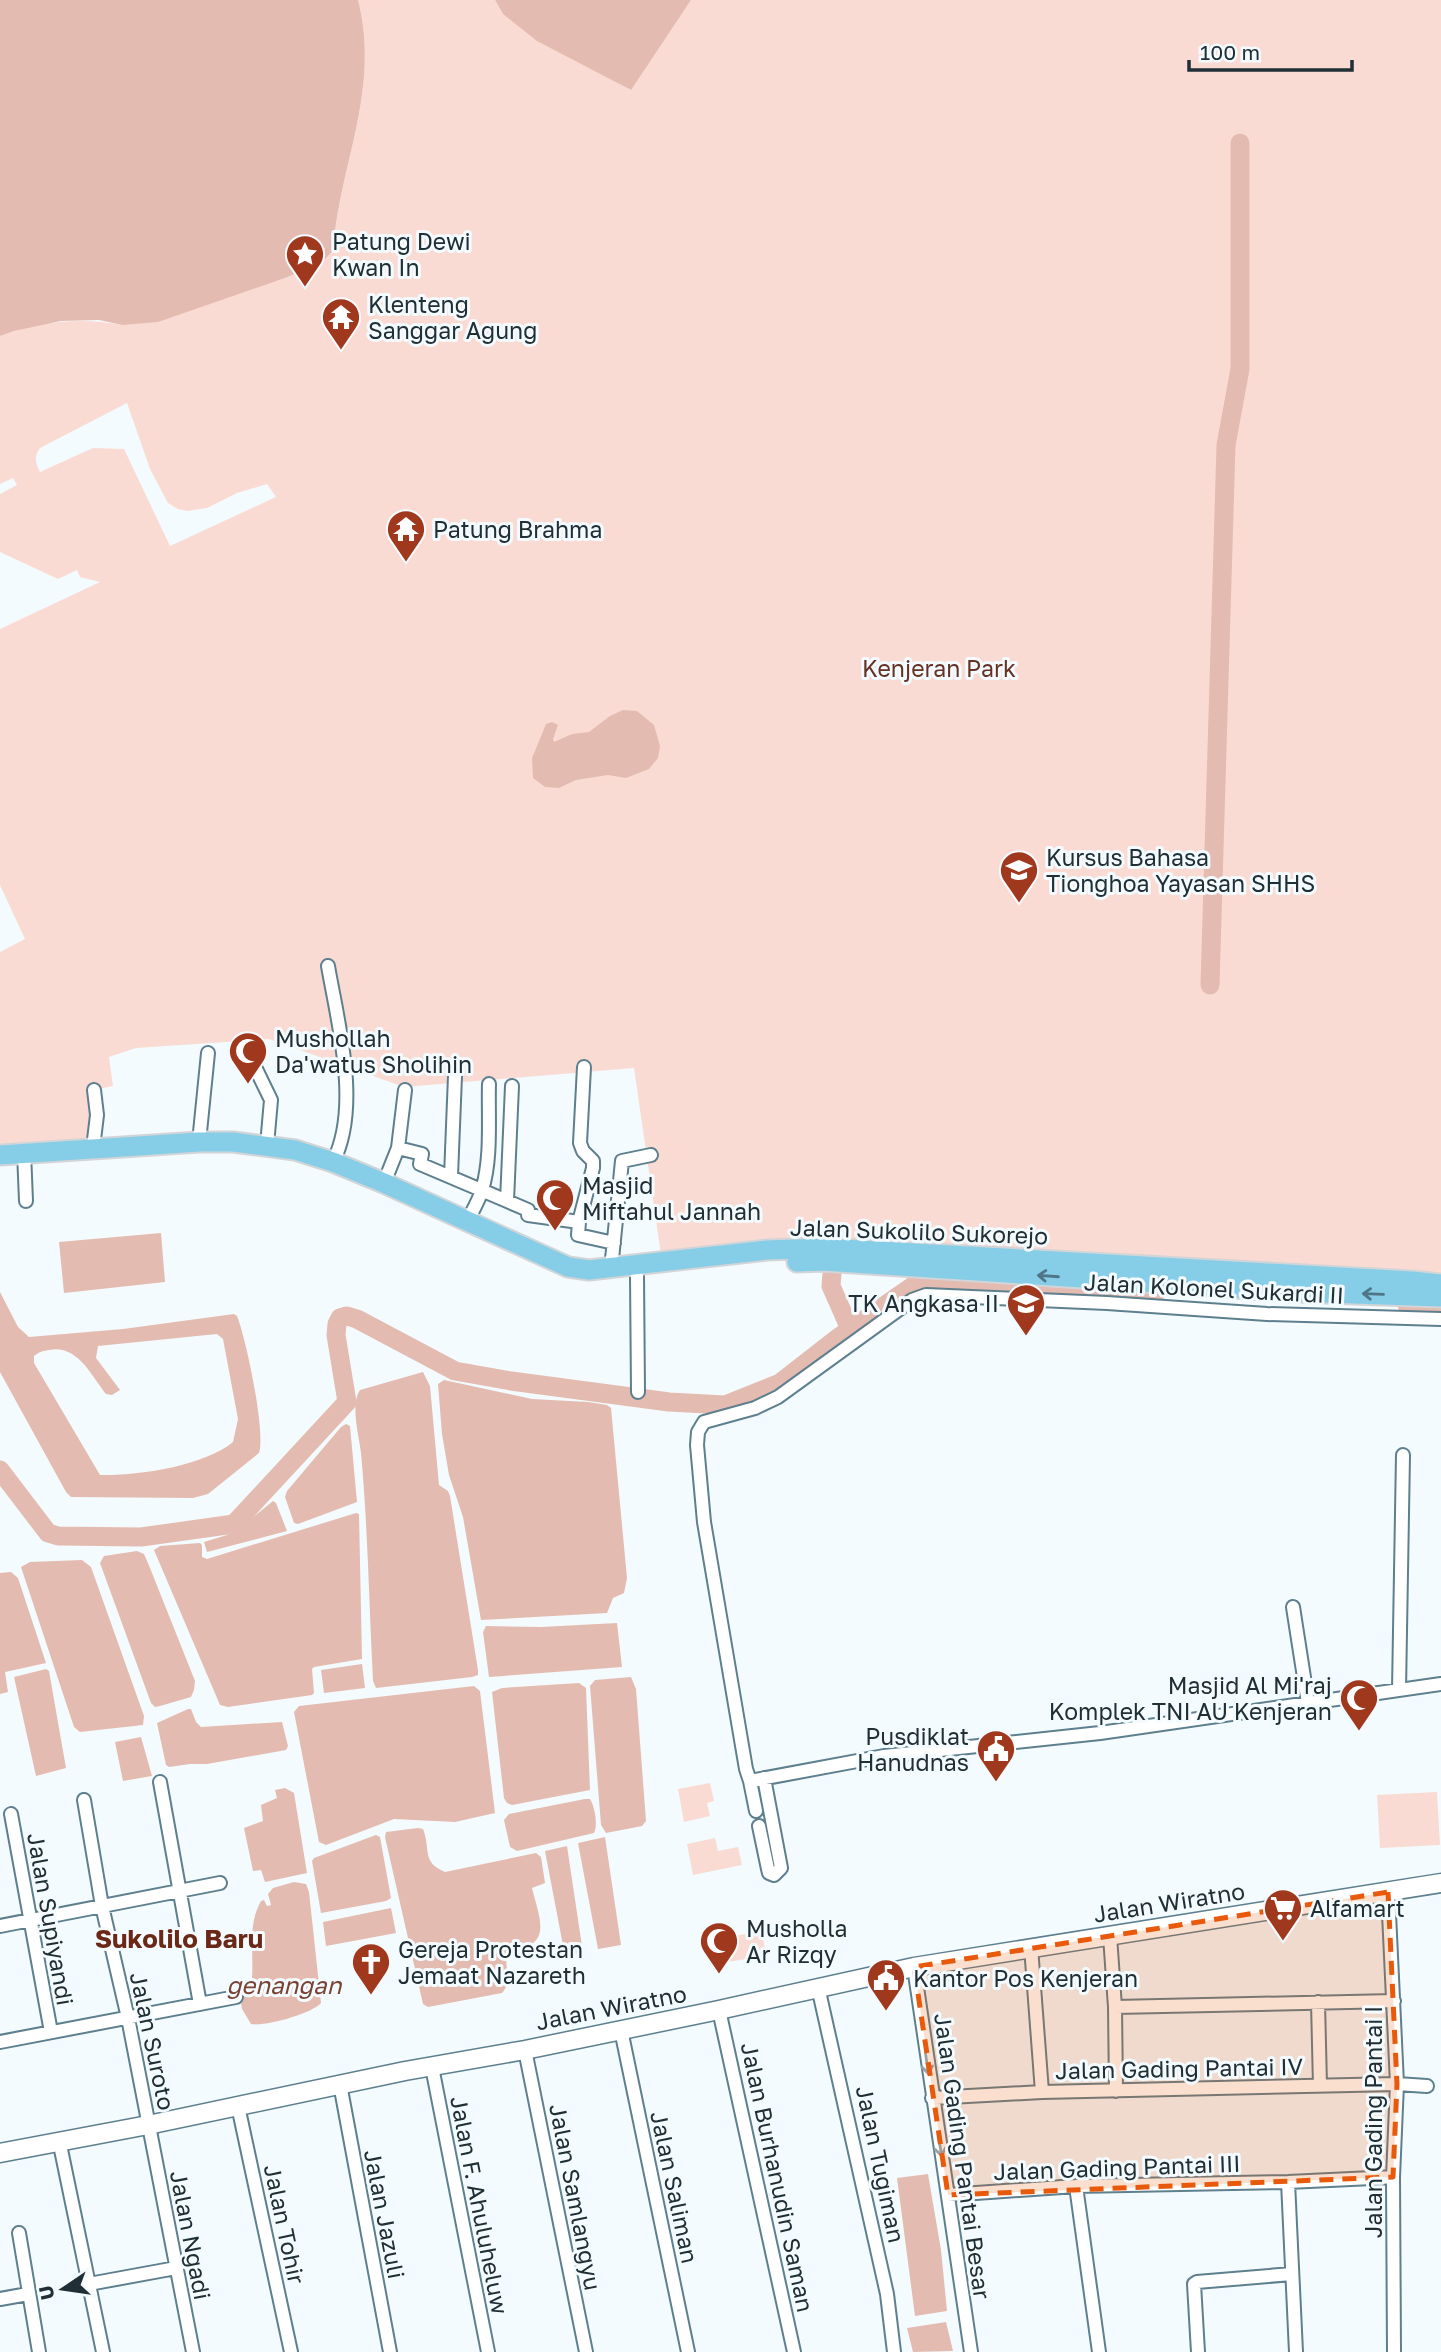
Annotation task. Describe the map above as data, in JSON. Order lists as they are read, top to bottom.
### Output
{
  "streets": {
    "main road": ["Jalan Sukolilo Sukorejo", "Jalan Wiratno"],
    "street": [
      "Jalan Kolonel Sukardi II",
      "Jalan Supiyandi",
      "Jalan Suroto",
      "Jalan Gading Pantai IV",
      "Jalan Gading Pantai I",
      "Jalan Gading Pantai Besar",
      "Jalan Tugiman",
      "Jalan Gading Pantai III",
      "Jalan Burhanudin Saman",
      "Jalan Saliman",
      "Jalan Samlangyu",
      "Jalan F. Ahuluheluw",
      "Jalan Jazuli",
      "Jalan Tohir",
      "Jalan Ngadi"
    ]
  },
  "crossings": [
    ["Jalan Wiratno", "Jalan Suroto"],
    ["Jalan Wiratno", "Jalan Gading Pantai I"],
    ["Jalan Wiratno", "Jalan Gading Pantai Besar"],
    ["Jalan Wiratno", "Jalan Tugiman"],
    ["Jalan Wiratno", "Jalan Burhanudin Saman"],
    ["Jalan Wiratno", "Jalan Saliman"],
    ["Jalan Wiratno", "Jalan Samlangyu"],
    ["Jalan Wiratno", "Jalan F. Ahuluheluw"],
    ["Jalan Wiratno", "Jalan Jazuli"],
    ["Jalan Wiratno", "Jalan Tohir"],
    ["Jalan Wiratno", "Jalan Ngadi"],
    ["Jalan Suroto", "Jalan Ngadi"],
    ["Jalan Gading Pantai IV", "Jalan Gading Pantai I"],
    ["Jalan Gading Pantai IV", "Jalan Gading Pantai Besar"],
    ["Jalan Gading Pantai I", "Jalan Gading Pantai III"],
    ["Jalan Gading Pantai Besar", "Jalan Gading Pantai III"]
  ],
  "one_way": ["Jalan Gading Pantai Besar"],
  "districts": ["Sukolilo Baru"],
  "water": ["genangan"],
  "parks": ["Kenjeran Park"],
  "places": {
    "place": ["Patung Dewi Kwan In"],
    "temple": ["Klenteng Sanggar Agung", "Patung Brahma"],
    "school or university": ["Kursus Bahasa Tionghoa Yayasan SHHS", "TK Angkasa II"],
    "mosque": [
      "Mushollah Da'watus Sholihin",
      "Masjid Miftahul Jannah",
      "Masjid Al Mi'raj Komplek TNI AU Kenjeran",
      "Musholla Ar Rizqy"
    ],
    "public building": ["Pusdiklat Hanudnas", "Kantor Pos Kenjeran"],
    "supermarket": ["Alfamart"],
    "church": ["Gereja Protestan Jemaat Nazareth"]
  },
  "scale_bar": "100 m",
  "north": "left"
}
